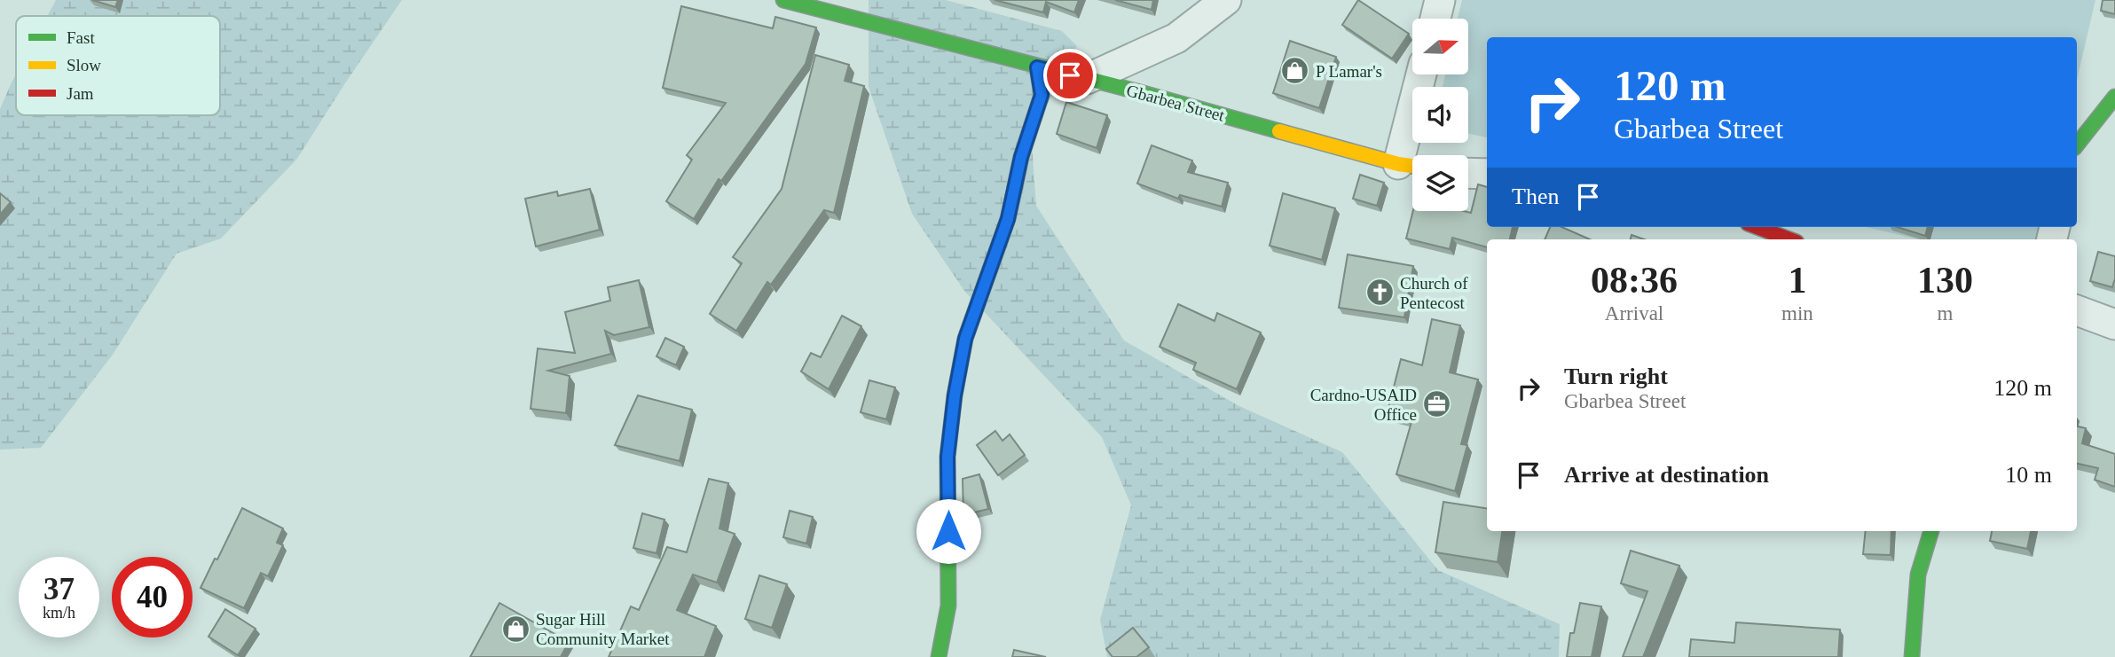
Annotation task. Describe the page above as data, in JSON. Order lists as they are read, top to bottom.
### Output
{
  "streets": {
    "street": ["Gbarbea Street"]
  },
  "places": {
    "shop": ["P Lamar's", "Sugar Hill Community Market"],
    "church": ["Church of Pentecost"],
    "office": ["Cardno-USAID Office"]
  },
  "legend": ["Fast", "Slow", "Jam"],
  "north": "right",
  "page": {
    "turn": ["120 m", "Gbarbea Street"],
    "then": "Then",
    "eta": [
      "08:36",
      "Arrival",
      "1",
      "min",
      "130",
      "m"
    ],
    "list": [
      {
        "name": "Turn right",
        "note": "Gbarbea Street",
        "value": "120 m"
      },
      {
        "name": "Arrive at destination",
        "value": "10 m"
      }
    ],
    "speed": "37 km/h",
    "limit": "40"
  }
}
